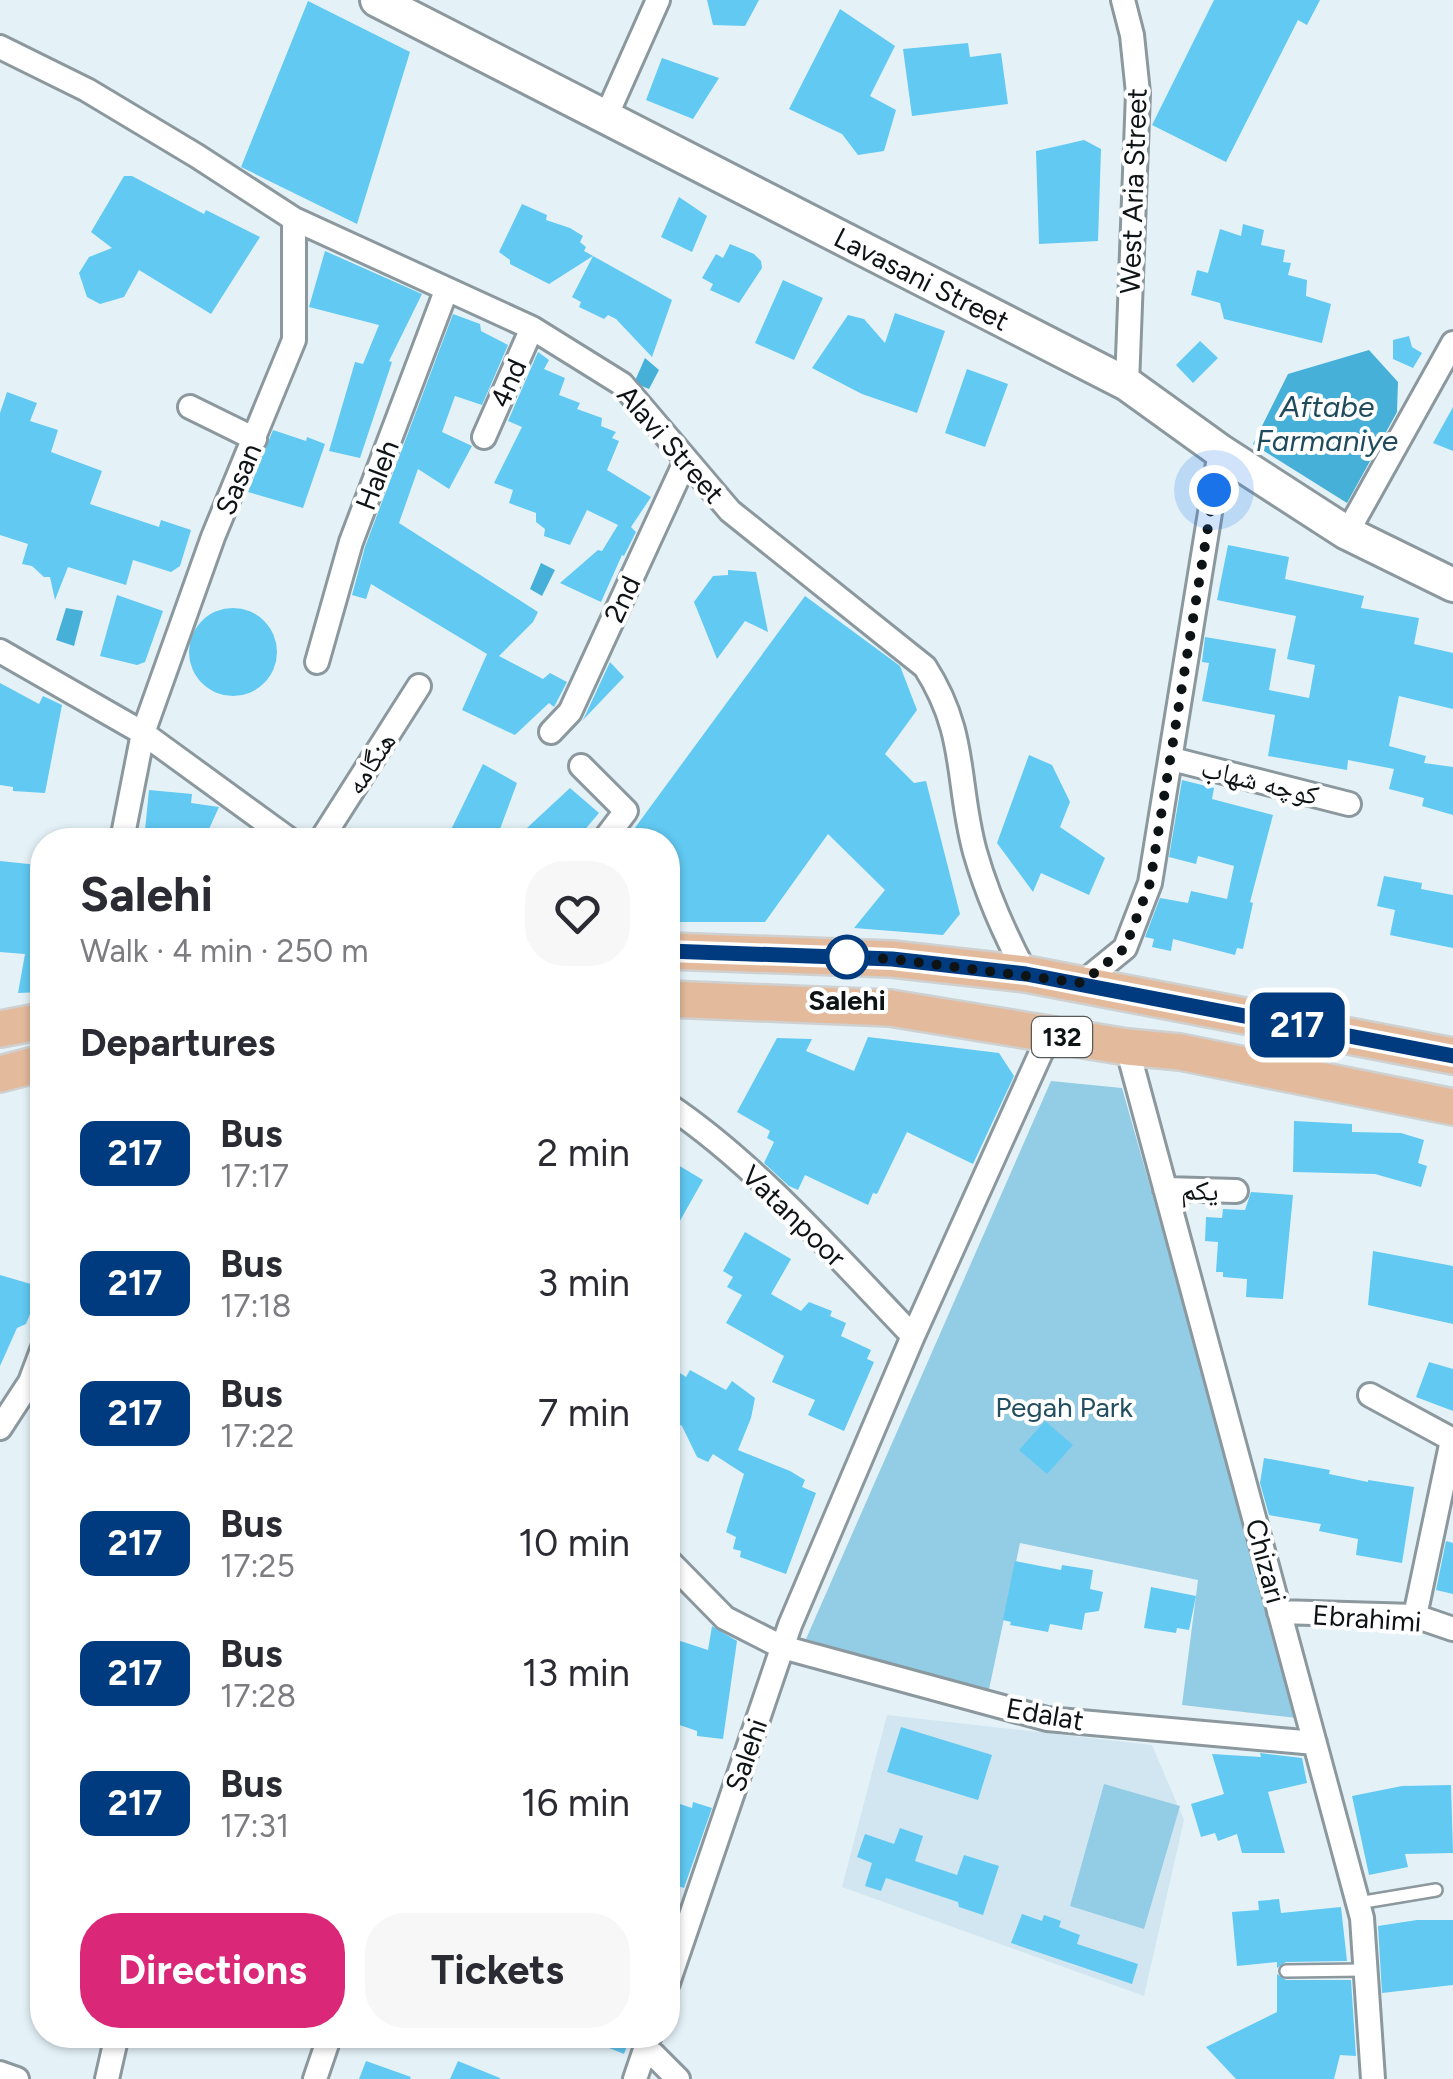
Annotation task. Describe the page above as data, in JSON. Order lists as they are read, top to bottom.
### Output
{
  "streets": {
    "main road": ["Lavasani Street", "132"],
    "street": [
      "West Aria Street",
      "4nd",
      "Alavi Street",
      "Haleh",
      "Sasan",
      "2nd",
      "هنگامه",
      "کوچه شهاب",
      "یکم",
      "Vatanpoor",
      "Chizari",
      "Ebrahimi",
      "Edalat",
      "Salehi"
    ]
  },
  "crossings": [
    ["West Aria Street", "Lavasani Street"],
    ["4nd", "Alavi Street"],
    ["Alavi Street", "Haleh"],
    ["Alavi Street", "Sasan"],
    ["Alavi Street", "2nd"],
    ["Alavi Street", "132"],
    ["132", "Chizari"],
    ["132", "Salehi"],
    ["یکم", "Chizari"],
    ["Vatanpoor", "Salehi"],
    ["Chizari", "Ebrahimi"],
    ["Chizari", "Edalat"],
    ["Edalat", "Salehi"]
  ],
  "water": ["Aftabe Farmaniye"],
  "parks": ["Pegah Park"],
  "places": ["Salehi"],
  "lines": ["bus line 217"],
  "page": {
    "on_map": "217",
    "heading": [
      ["Salehi", "Walk · 4 min · 250 m"],
      "Departures"
    ],
    "list": [
      {
        "mark": "217",
        "name": "Bus",
        "note": "17:17",
        "value": "2 min"
      },
      {
        "mark": "217",
        "name": "Bus",
        "note": "17:18",
        "value": "3 min"
      },
      {
        "mark": "217",
        "name": "Bus",
        "note": "17:22",
        "value": "7 min"
      },
      {
        "mark": "217",
        "name": "Bus",
        "note": "17:25",
        "value": "10 min"
      },
      {
        "mark": "217",
        "name": "Bus",
        "note": "17:28",
        "value": "13 min"
      },
      {
        "mark": "217",
        "name": "Bus",
        "note": "17:31",
        "value": "16 min"
      }
    ],
    "buttons": ["Directions", "Tickets"]
  }
}
